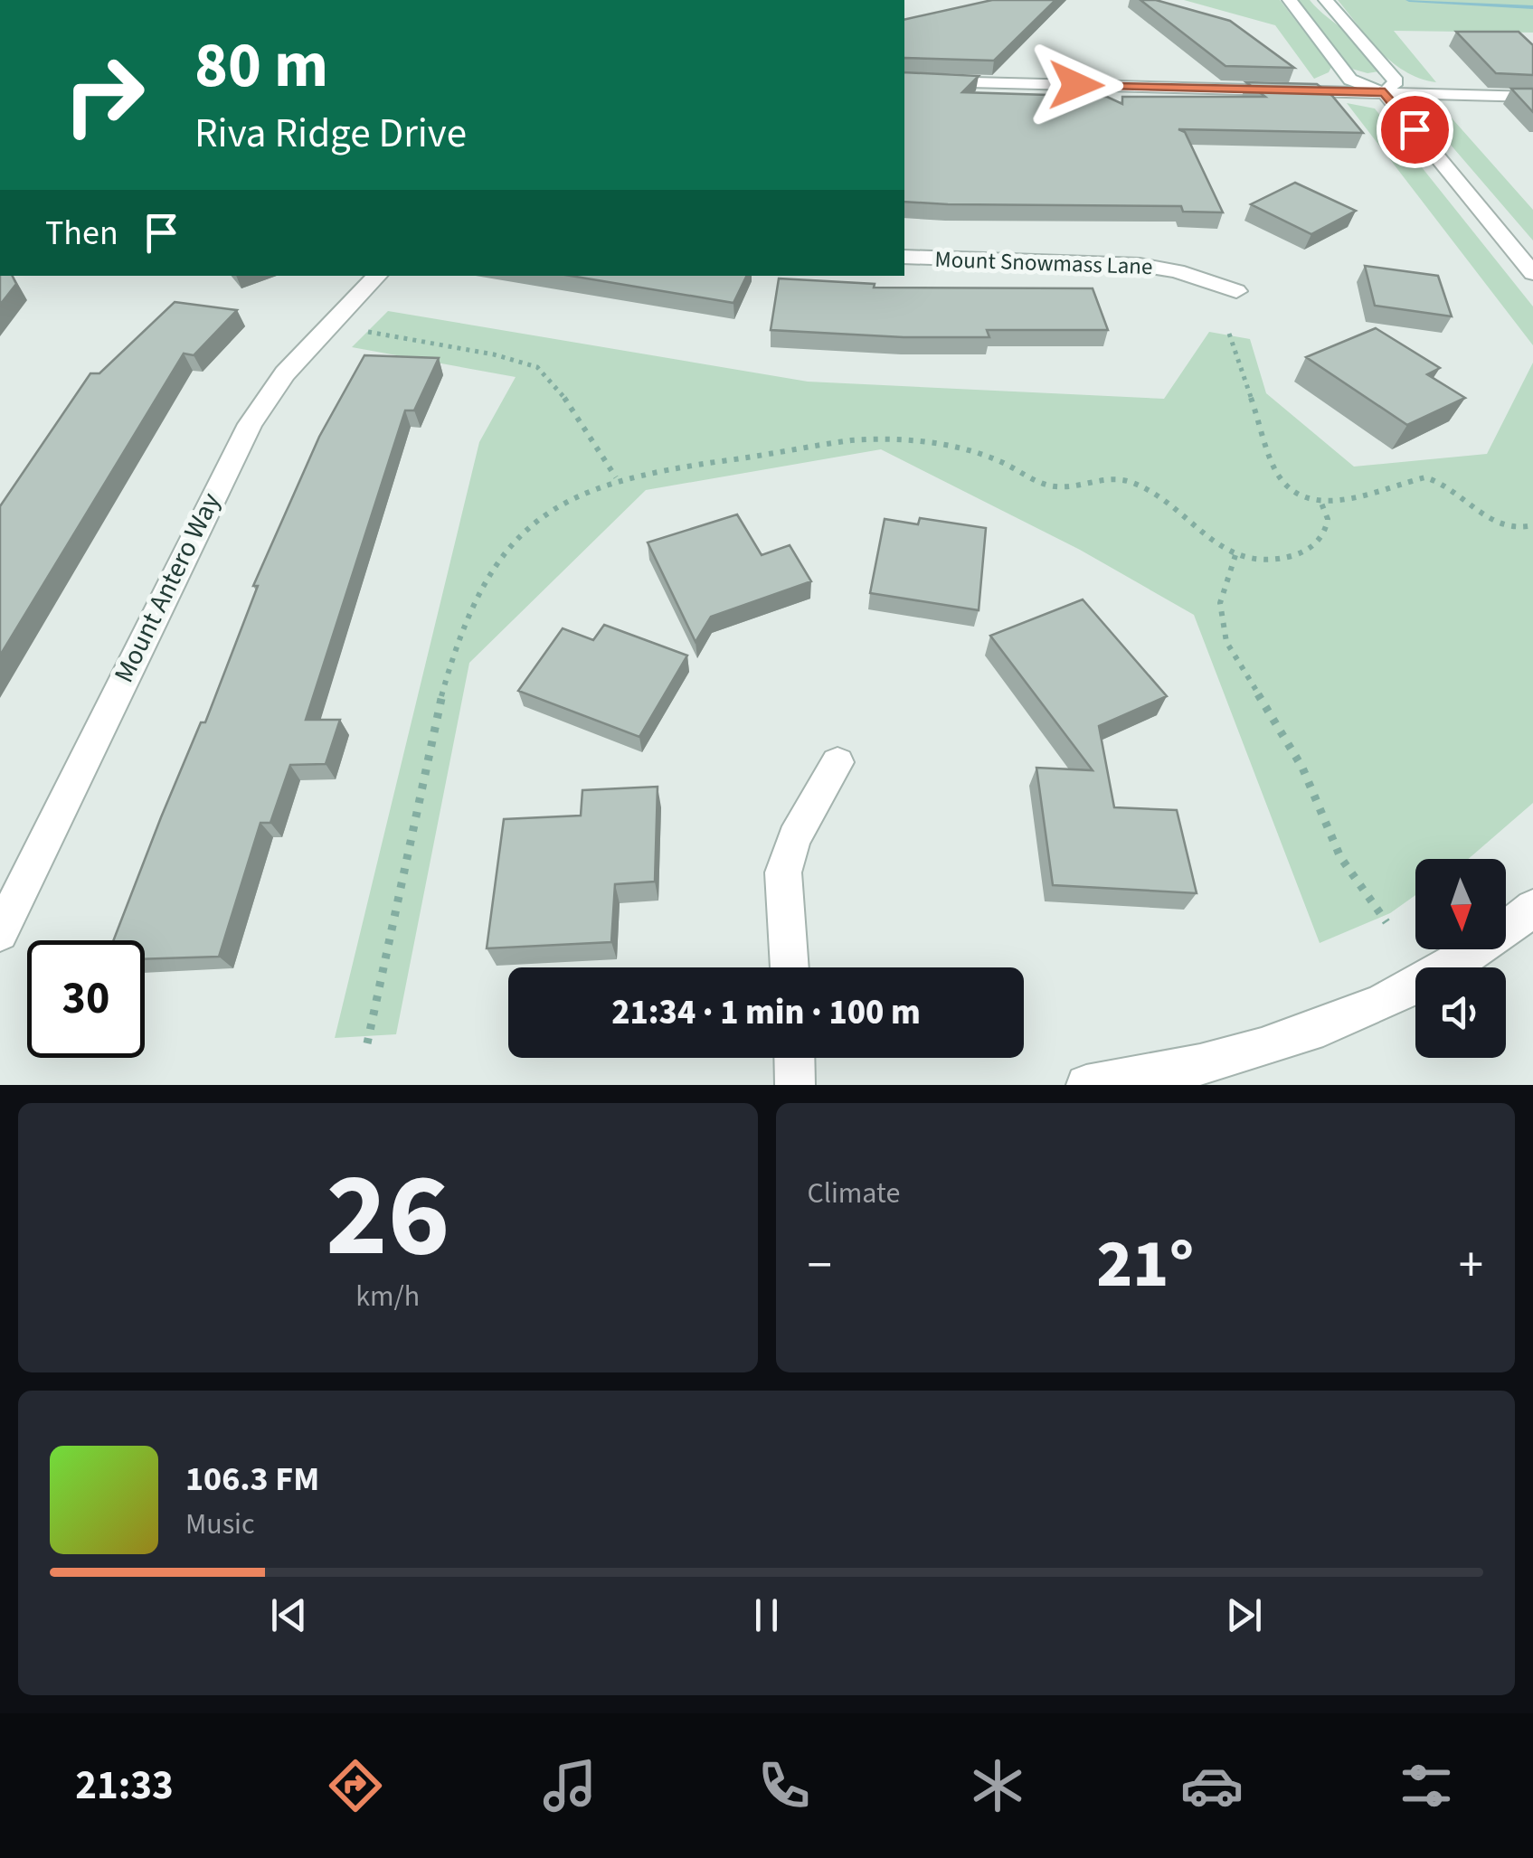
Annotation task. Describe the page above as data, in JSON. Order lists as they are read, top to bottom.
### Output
{
  "streets": {
    "street": ["Mount Snowmass Lane", "Mount Antero Way"]
  },
  "north": "bottom",
  "page": {
    "turn": ["80 m", "Riva Ridge Drive"],
    "then": "Then",
    "limit": "30",
    "trip": "21:34 · 1 min · 100 m",
    "tile": [
      ["26", "km/h"],
      "Climate"
    ],
    "heat": ["−", "21°", "+"],
    "song": ["106.3 FM", "Music"],
    "tabs": "21:33"
  }
}
